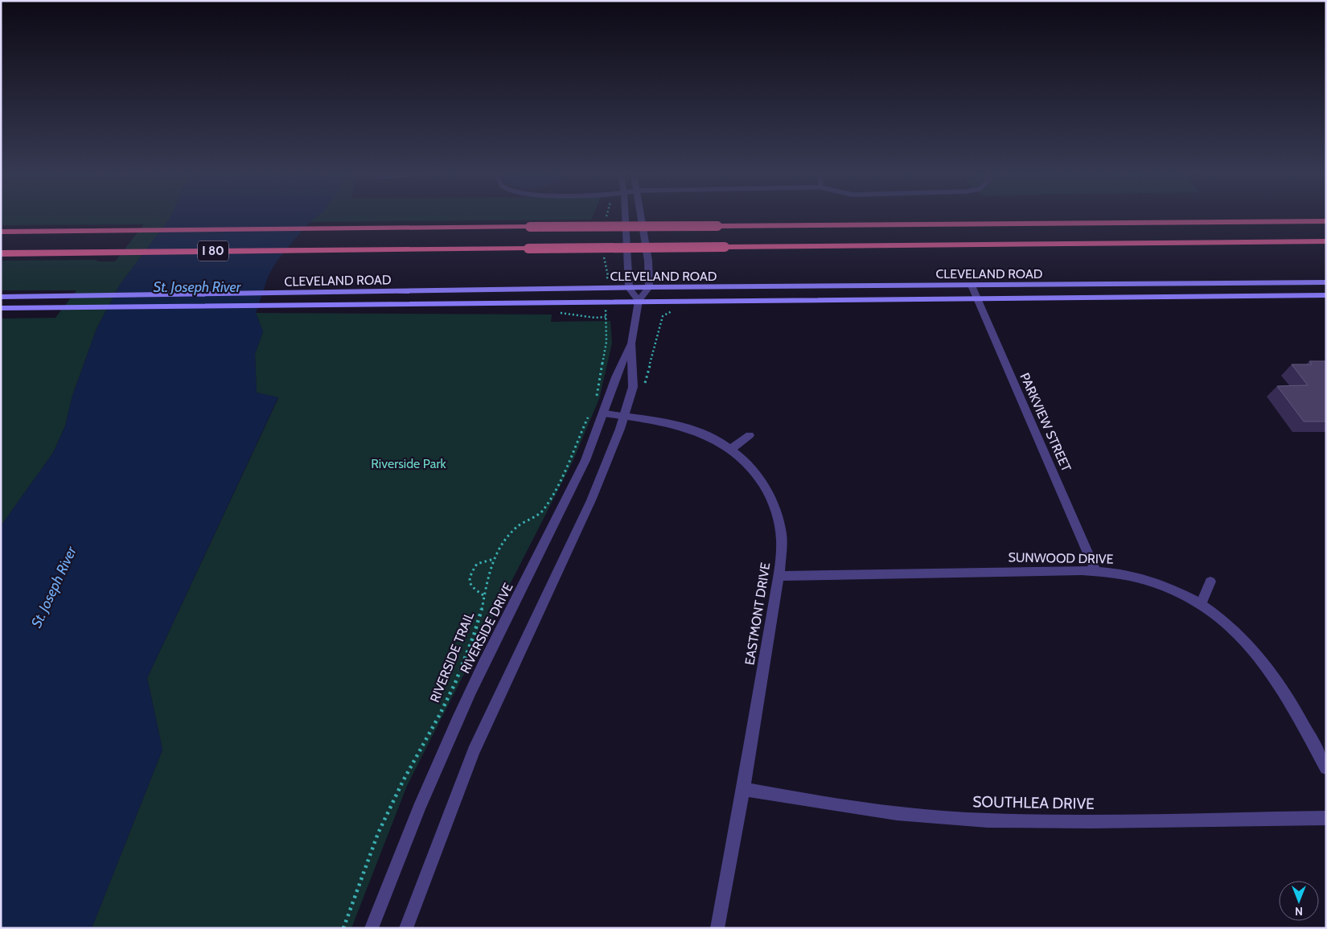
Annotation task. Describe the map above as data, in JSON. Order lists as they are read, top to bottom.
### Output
{
  "streets": {
    "highway": ["I 80"],
    "main road": ["CLEVELAND ROAD"],
    "street": [
      "PARKVIEW STREET",
      "SUNWOOD DRIVE",
      "EASTMONT DRIVE",
      "RIVERSIDE DRIVE",
      "SOUTHLEA DRIVE"
    ],
    "path": ["RIVERSIDE TRAIL"]
  },
  "crossings": [
    ["CLEVELAND ROAD", "PARKVIEW STREET"],
    ["CLEVELAND ROAD", "RIVERSIDE DRIVE"],
    ["PARKVIEW STREET", "SUNWOOD DRIVE"],
    ["SUNWOOD DRIVE", "EASTMONT DRIVE"],
    ["EASTMONT DRIVE", "RIVERSIDE DRIVE"],
    ["EASTMONT DRIVE", "SOUTHLEA DRIVE"]
  ],
  "water": ["St. Joseph River"],
  "parks": ["Riverside Park"],
  "north": "bottom"
}
